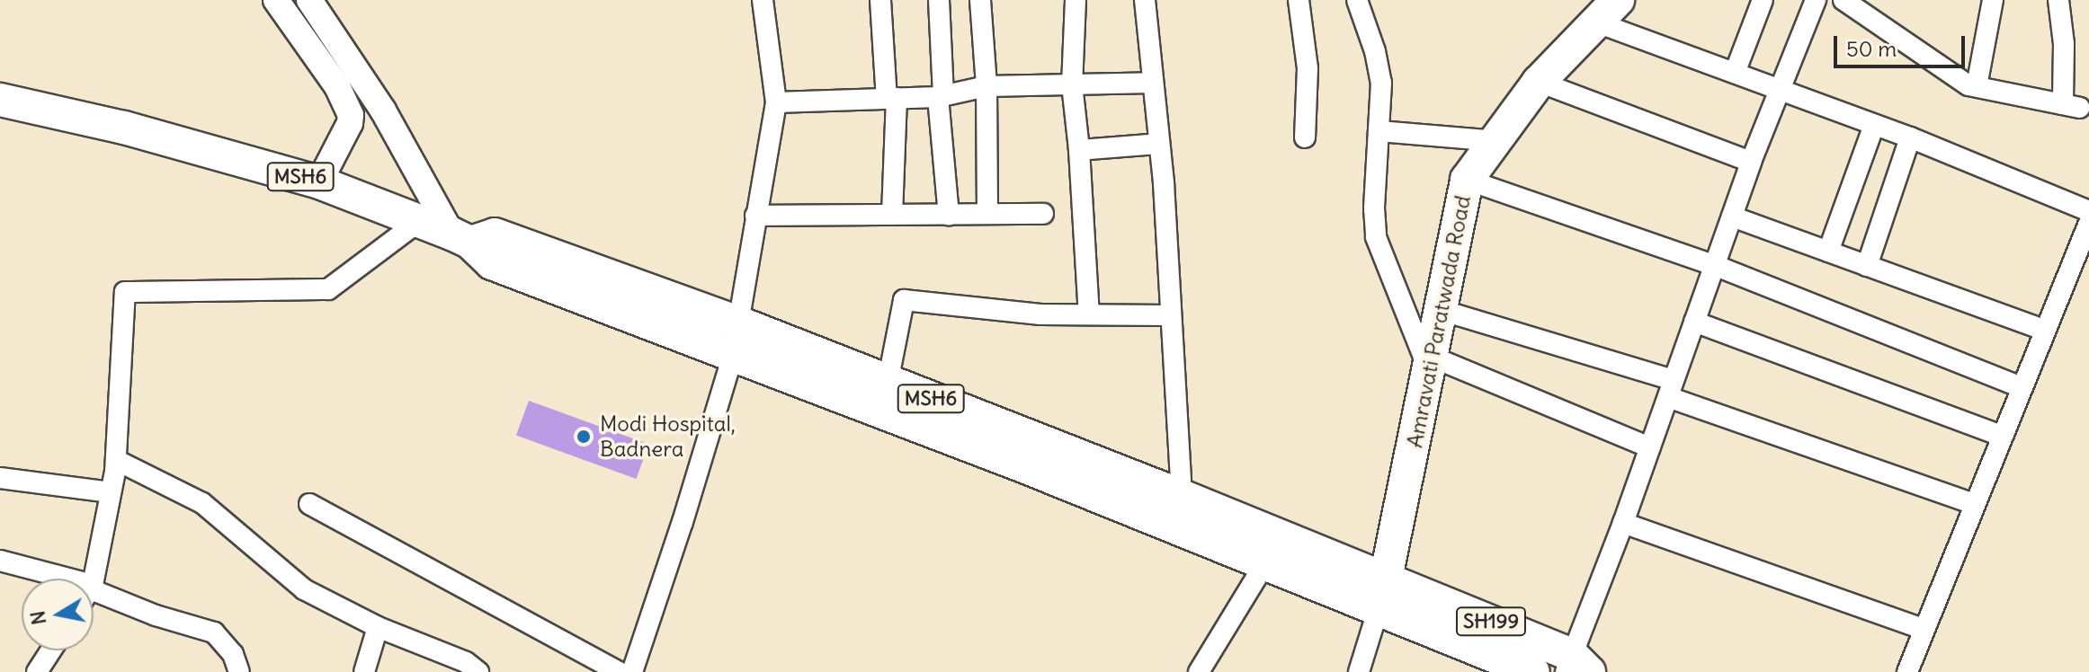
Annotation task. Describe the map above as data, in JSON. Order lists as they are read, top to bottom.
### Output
{
  "streets": {
    "main road": ["MSH6", "Amravati Paratwada Road", "SH199"]
  },
  "crossings": [
    ["MSH6", "Amravati Paratwada Road"],
    ["MSH6", "SH199"],
    ["Amravati Paratwada Road", "SH199"]
  ],
  "places": ["Modi Hospital, Badnera"],
  "scale_bar": "50 m",
  "north": "left"
}
